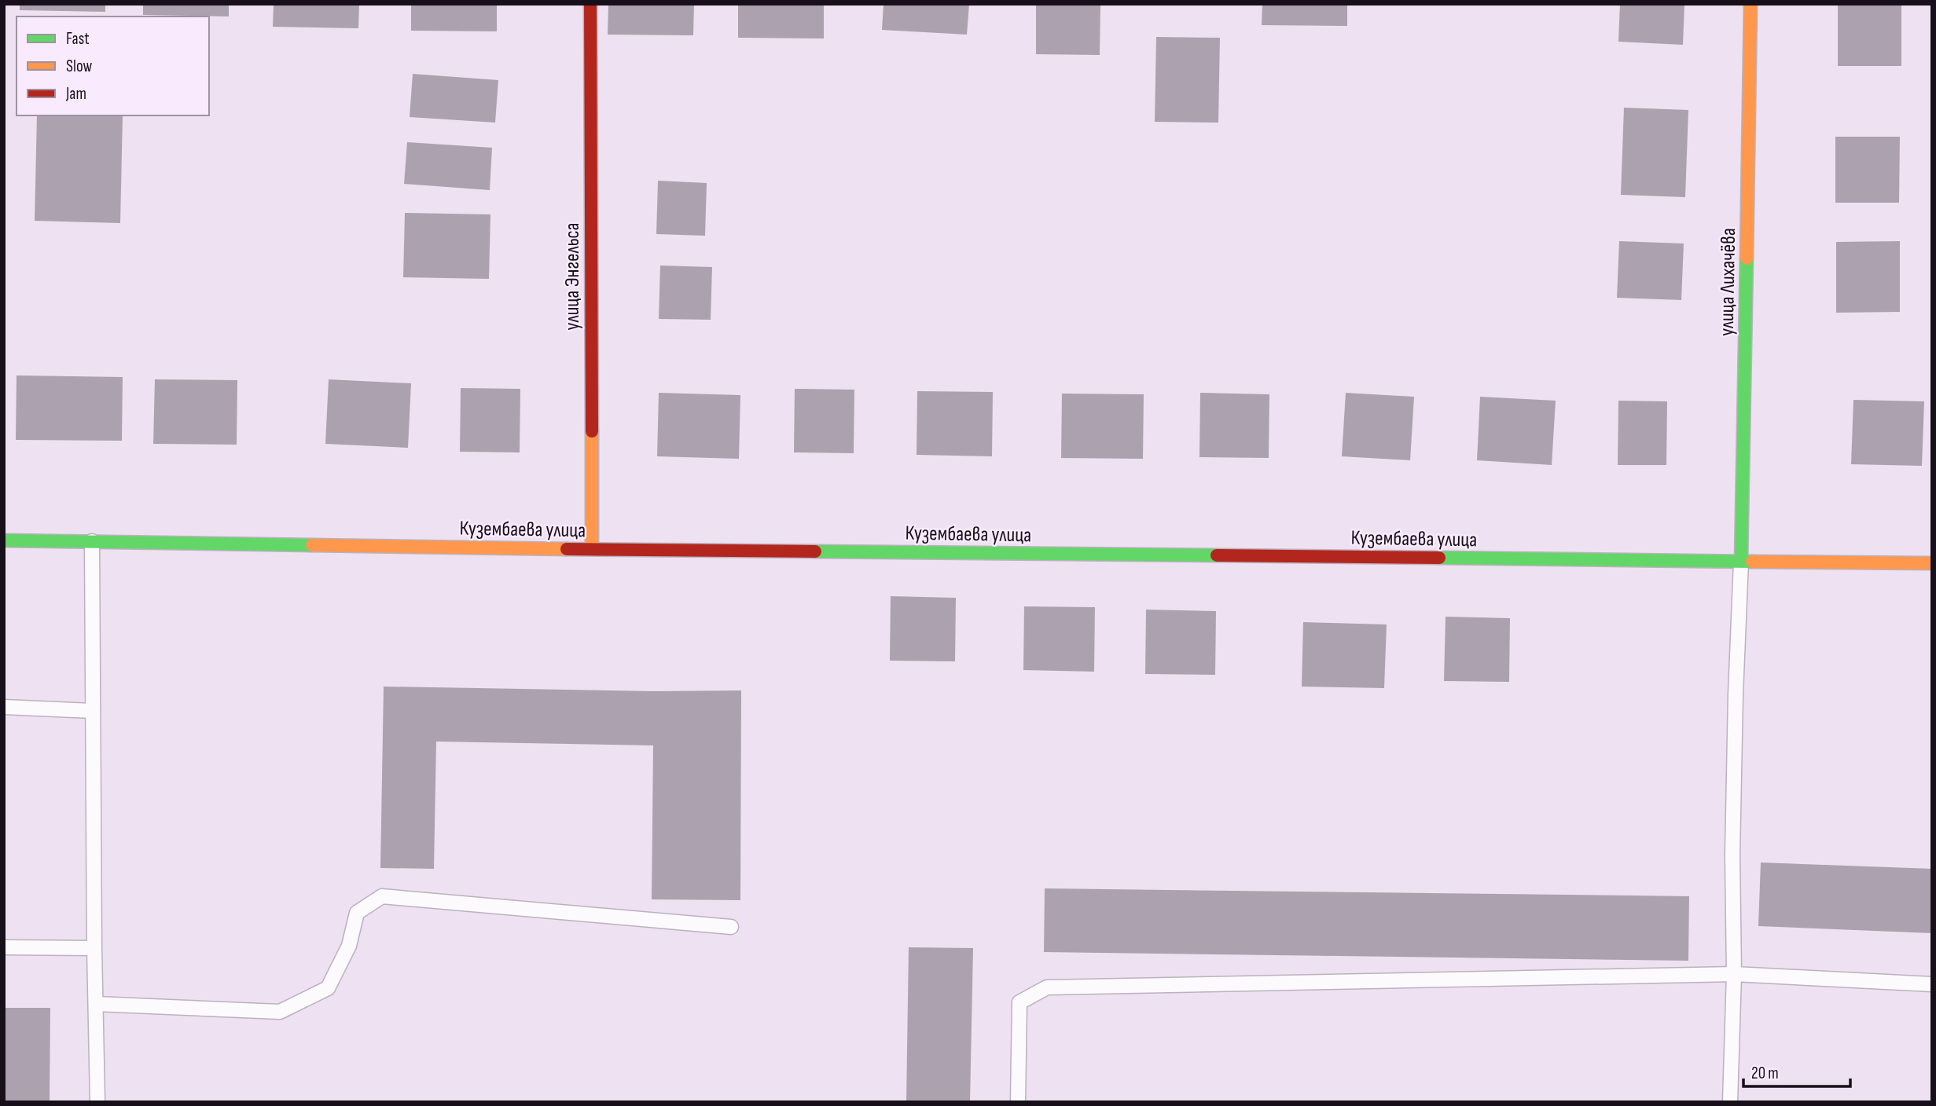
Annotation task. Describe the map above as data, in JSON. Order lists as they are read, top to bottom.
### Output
{
  "streets": {
    "street": ["улица Энгельса", "улица Лихачёва", "Кузембаева улица"]
  },
  "crossings": [
    ["улица Энгельса", "Кузембаева улица"],
    ["улица Лихачёва", "Кузембаева улица"]
  ],
  "legend": ["Fast", "Slow", "Jam"],
  "scale_bar": "20 m"
}
